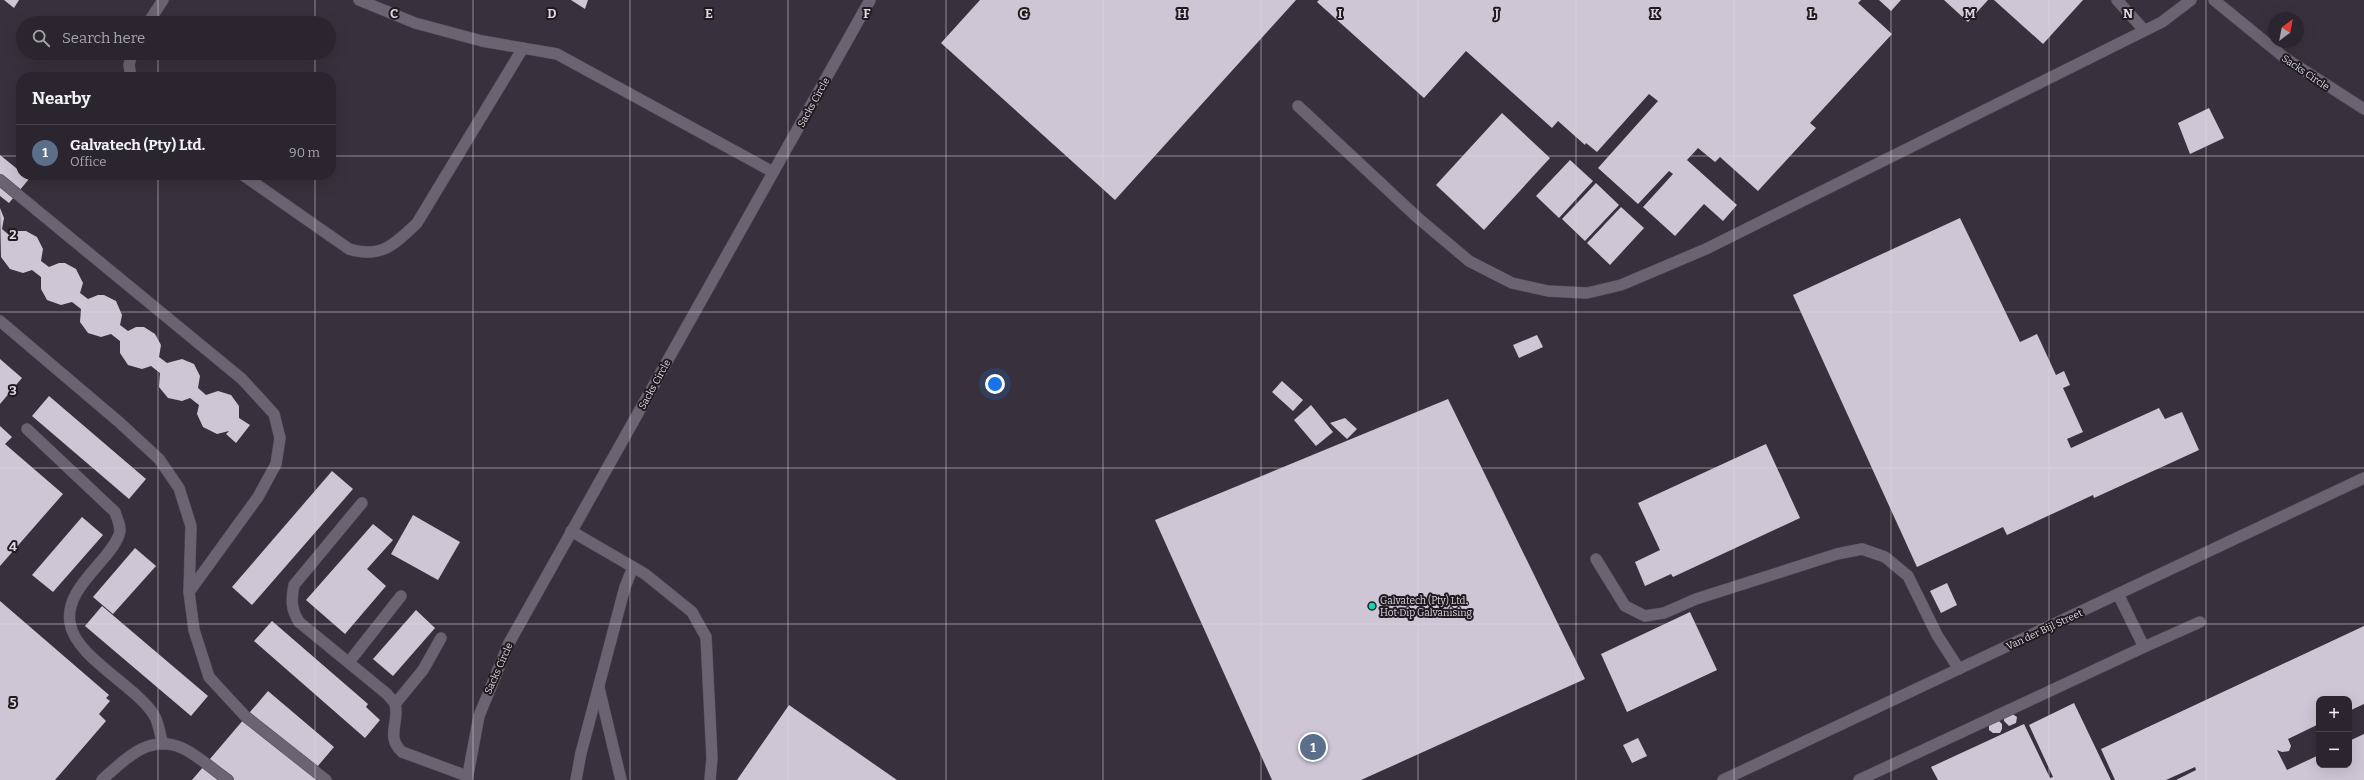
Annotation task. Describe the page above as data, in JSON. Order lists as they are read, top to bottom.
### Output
{
  "streets": {
    "lane": ["Sacks Circle", "Van der Bijl Street"]
  },
  "places": ["Galvatech (Pty) Ltd. Hot Dip Galvanising"],
  "north": "top right",
  "page": {
    "search": "Search here",
    "heading": "Nearby",
    "list": [
      {
        "mark": "1",
        "name": "Galvatech (Pty) Ltd.",
        "note": "Office",
        "value": "90 m"
      }
    ],
    "map_buttons": ["+", "−"],
    "pins": "1"
  },
  "grid": {
    "columns": [
      "C",
      "D",
      "E",
      "F",
      "G",
      "H",
      "I",
      "J",
      "K",
      "L",
      "M",
      "N"
    ],
    "rows": [
      "2",
      "3",
      "4",
      "5"
    ]
  }
}
